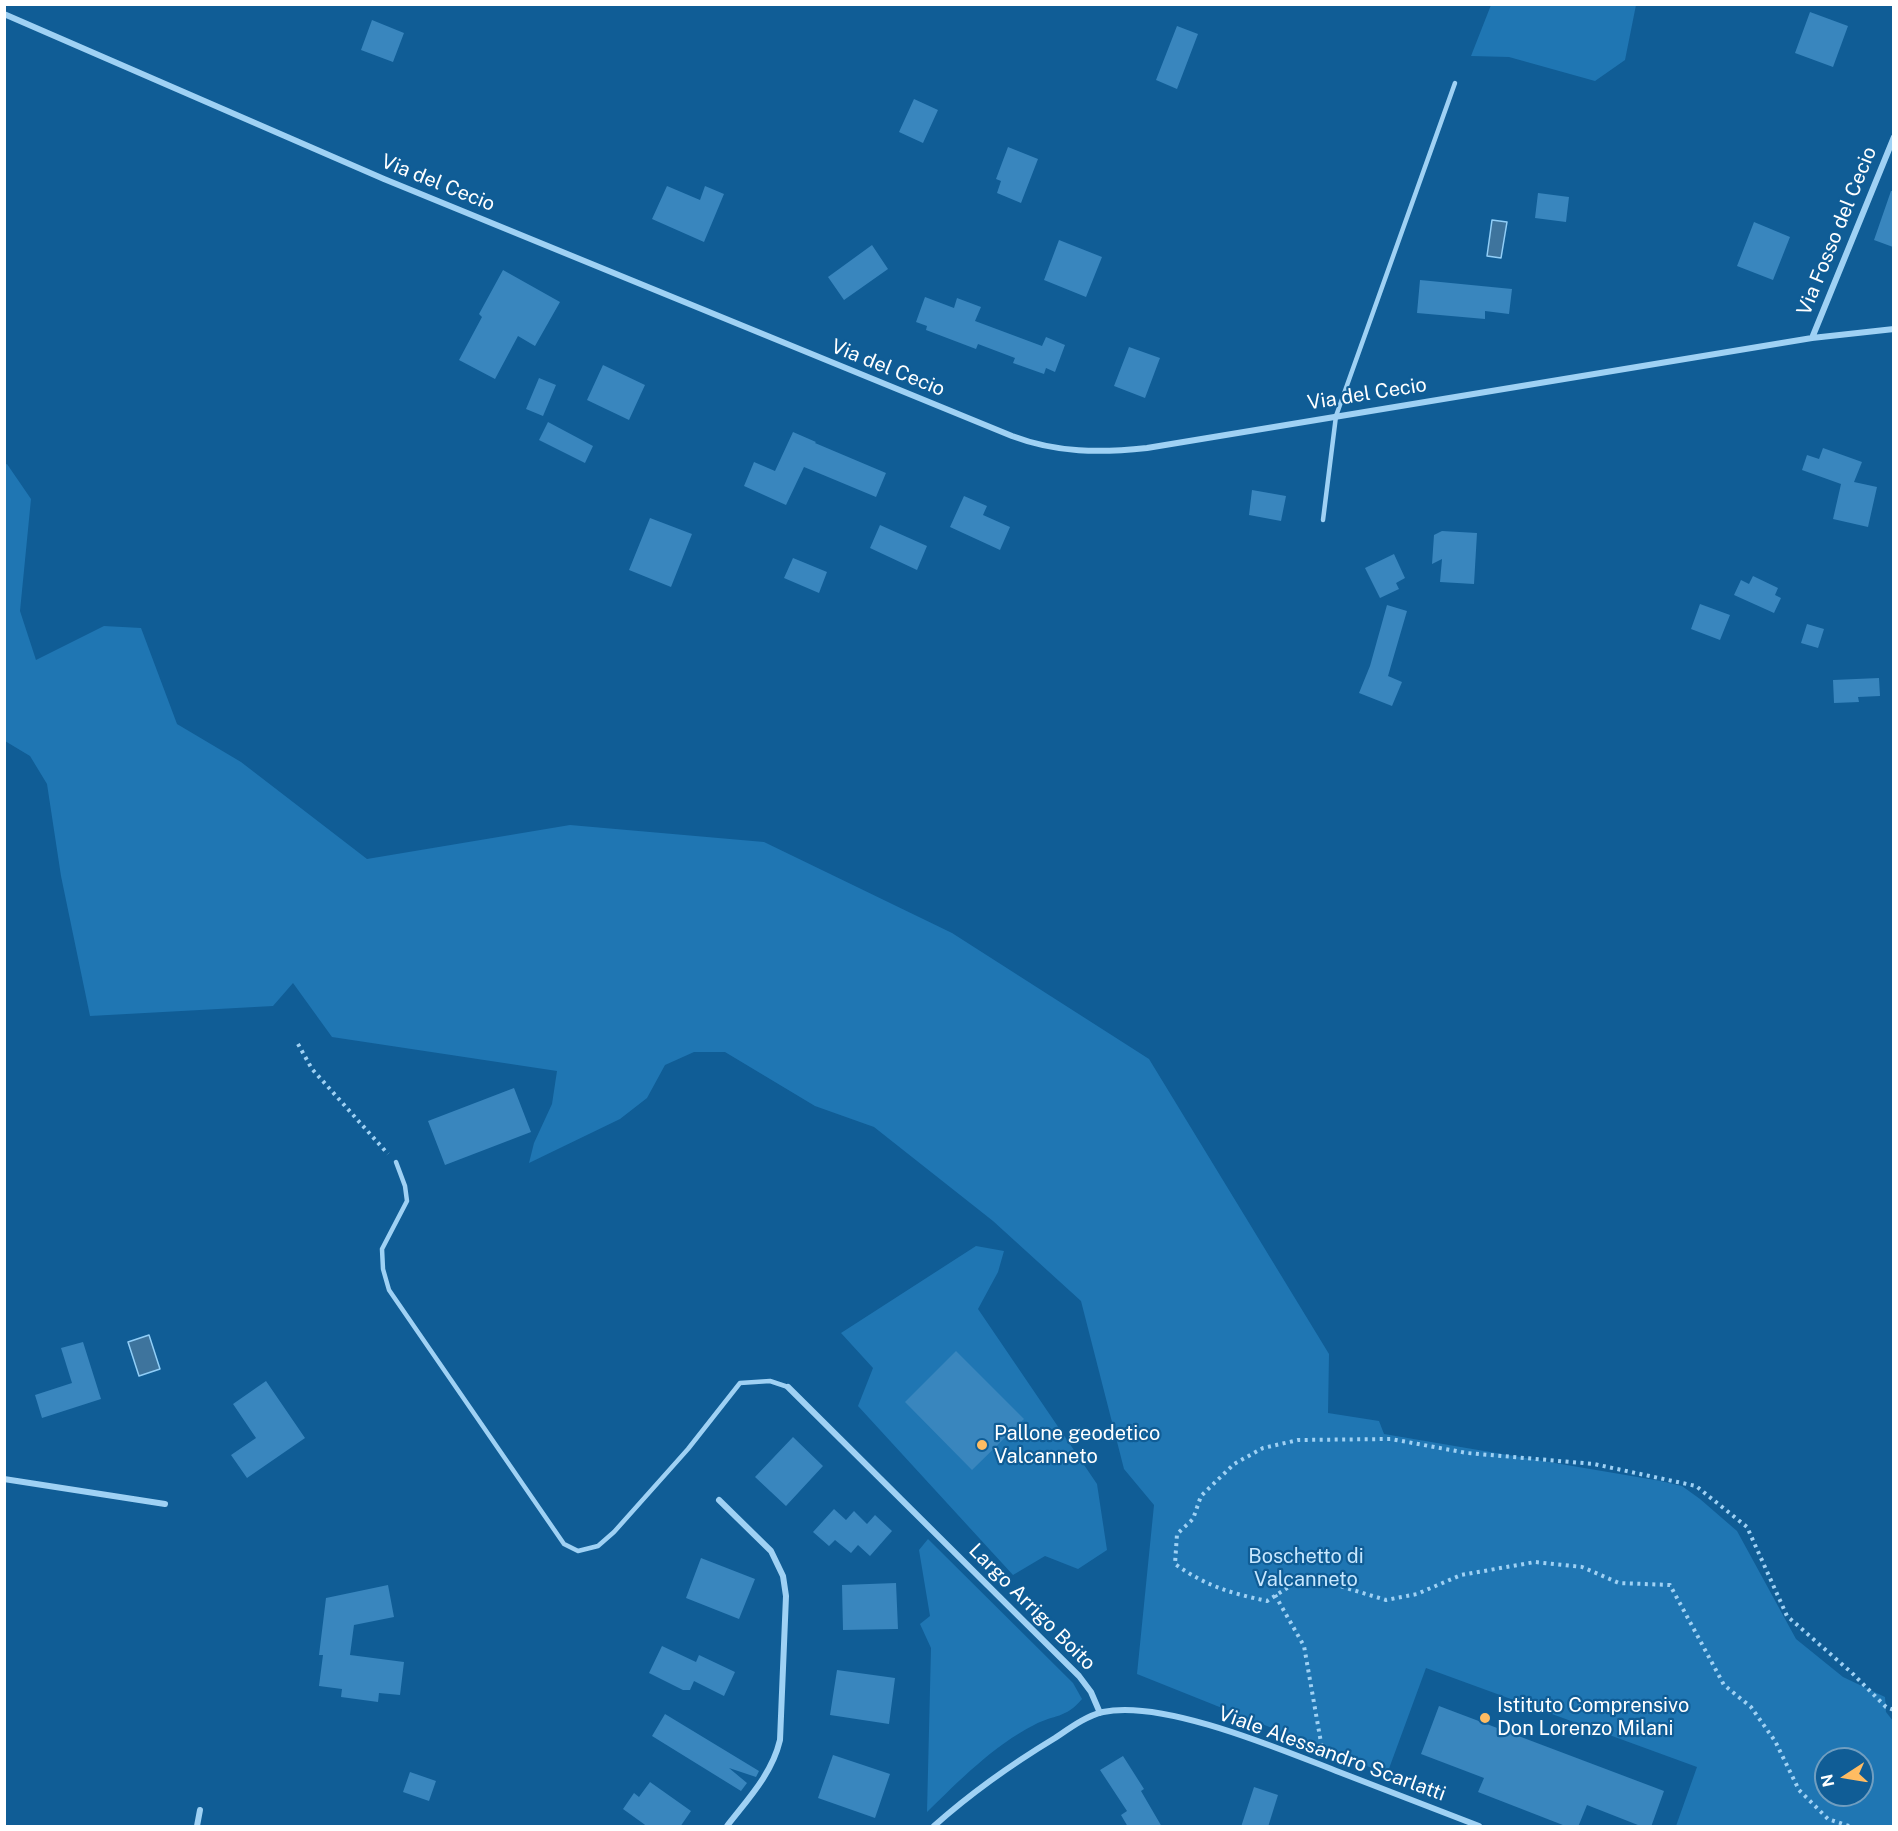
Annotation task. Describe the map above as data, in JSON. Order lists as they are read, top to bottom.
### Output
{
  "streets": {
    "street": [
      "Via del Cecio",
      "Via Fosso del Cecio",
      "Largo Arrigo Boito",
      "Viale Alessandro Scarlatti"
    ]
  },
  "crossings": [
    ["Via del Cecio", "Via Fosso del Cecio"],
    ["Largo Arrigo Boito", "Viale Alessandro Scarlatti"]
  ],
  "parks": ["Boschetto di Valcanneto"],
  "places": ["Pallone geodetico Valcanneto", "Istituto Comprensivo Don Lorenzo Milani"],
  "north": "left"
}
